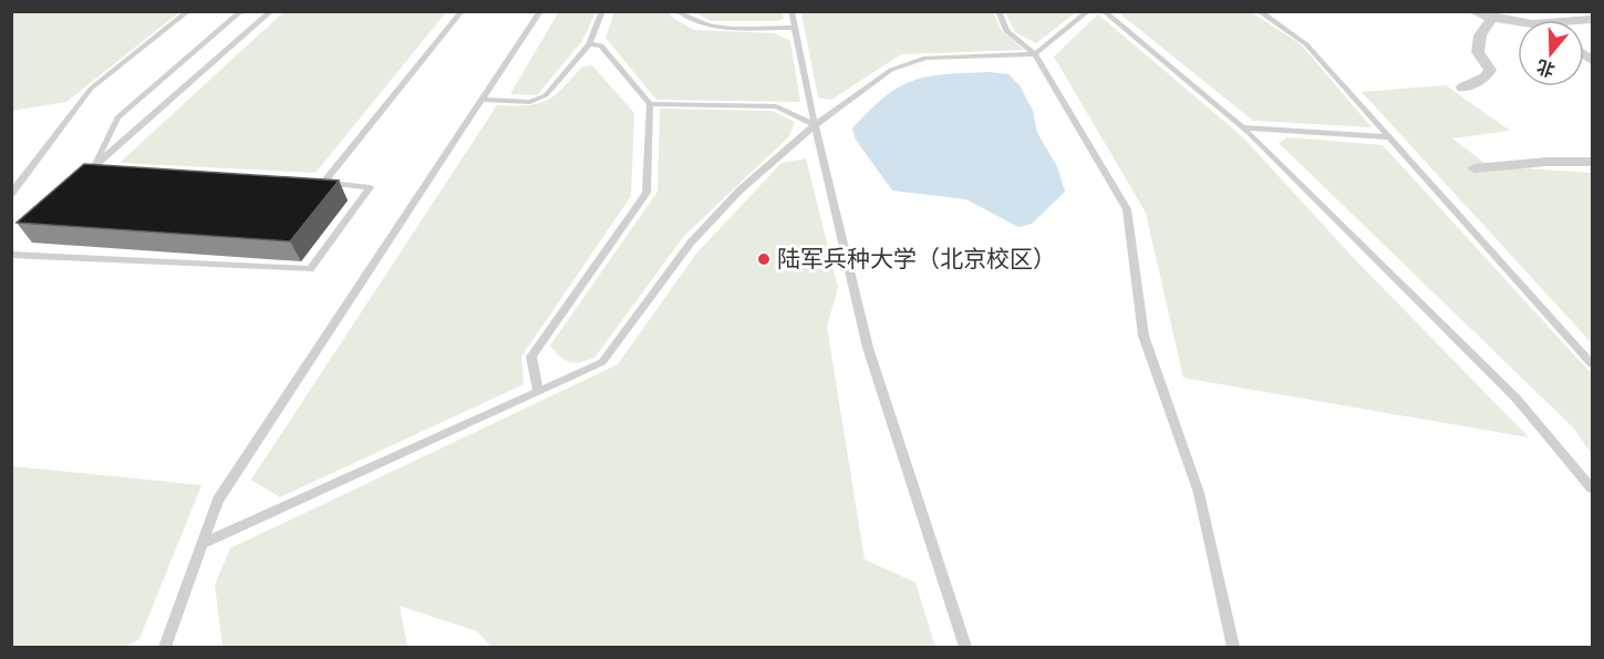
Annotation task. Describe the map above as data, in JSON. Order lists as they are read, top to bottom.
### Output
{
  "places": ["陆军兵种大学（北京校区）"],
  "north": "bottom"
}
